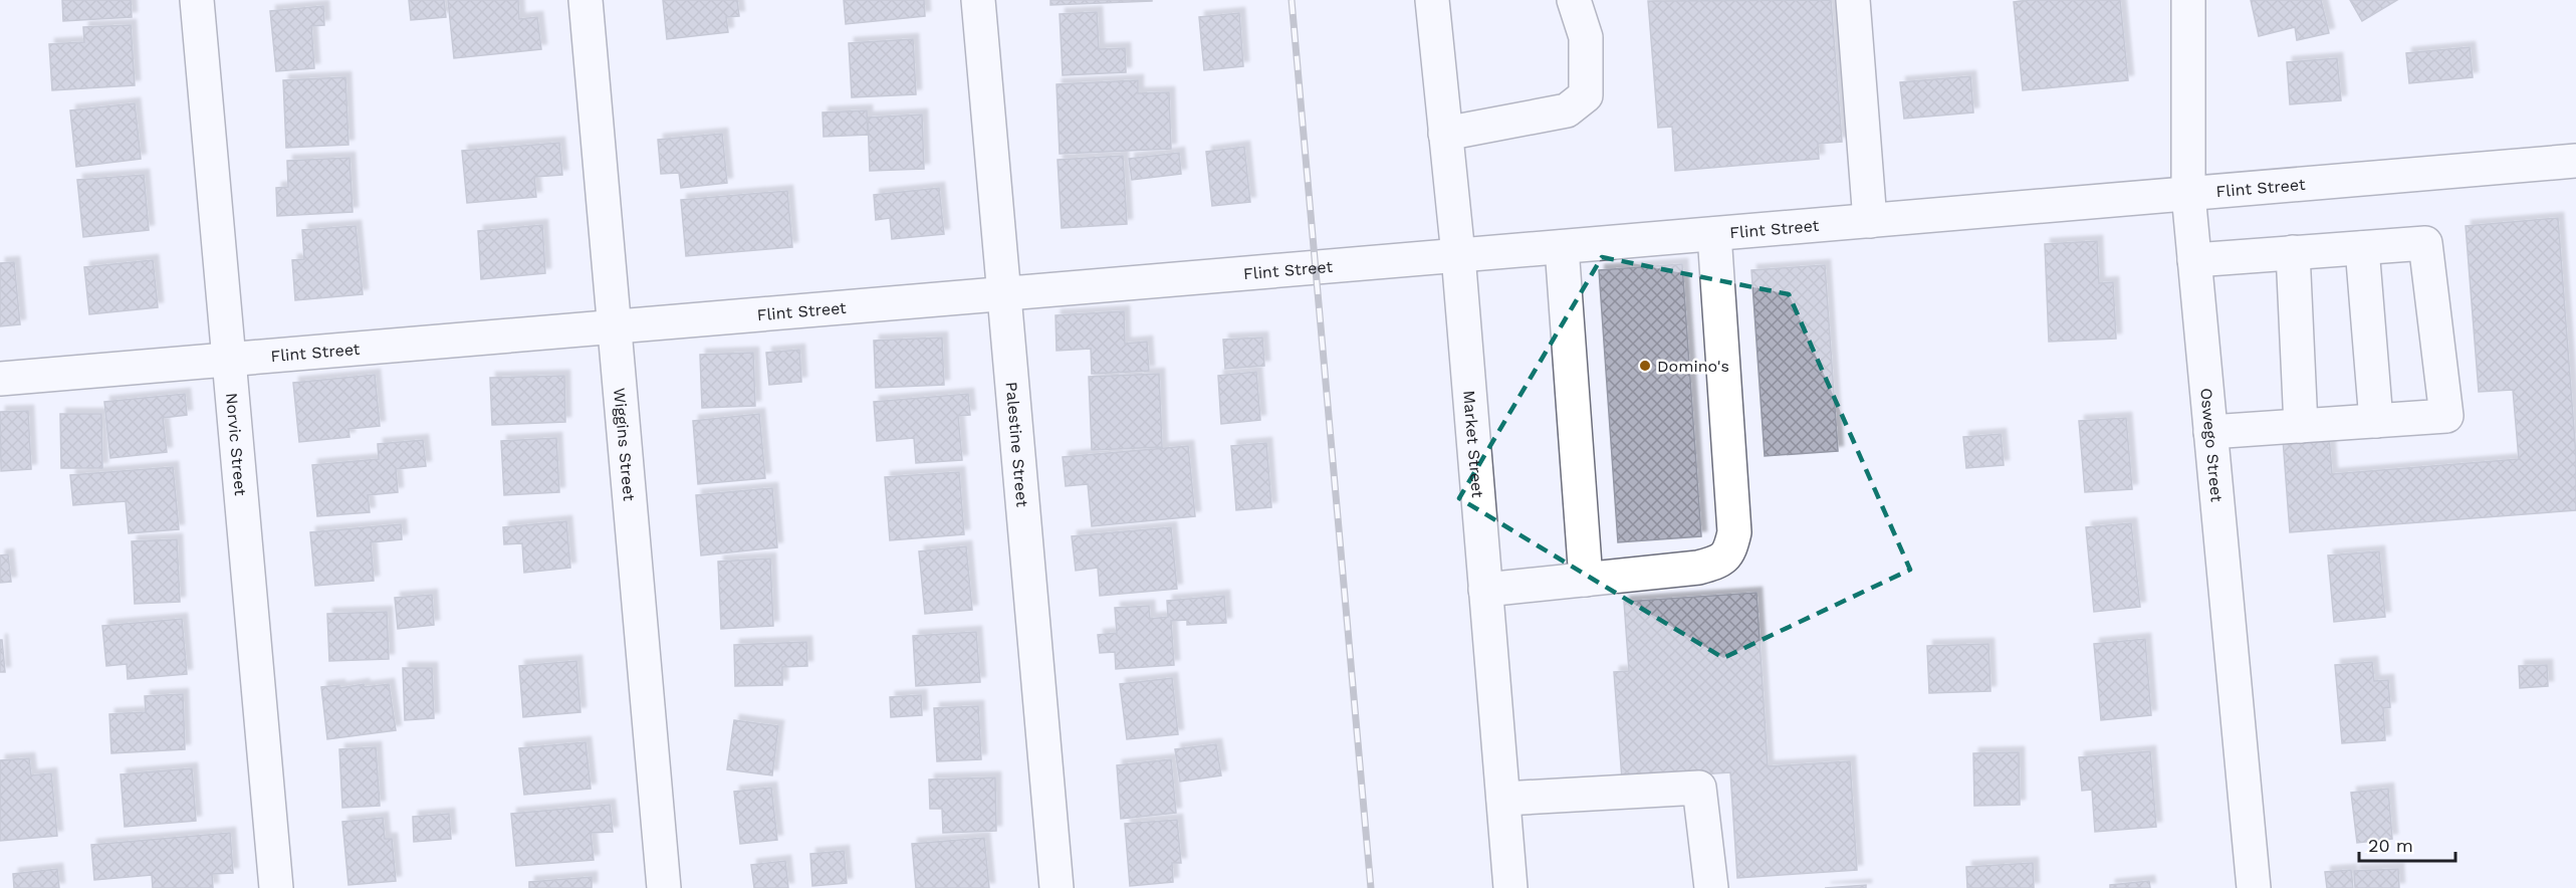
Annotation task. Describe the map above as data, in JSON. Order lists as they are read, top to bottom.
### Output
{
  "streets": {
    "street": [
      "Flint Street",
      "Norvic Street",
      "Wiggins Street",
      "Palestine Street",
      "Market Street",
      "Oswego Street"
    ]
  },
  "crossings": [
    ["Flint Street", "Norvic Street"],
    ["Flint Street", "Wiggins Street"],
    ["Flint Street", "Palestine Street"],
    ["Flint Street", "Market Street"],
    ["Flint Street", "Oswego Street"]
  ],
  "places": ["Domino's"],
  "scale_bar": "20 m"
}
